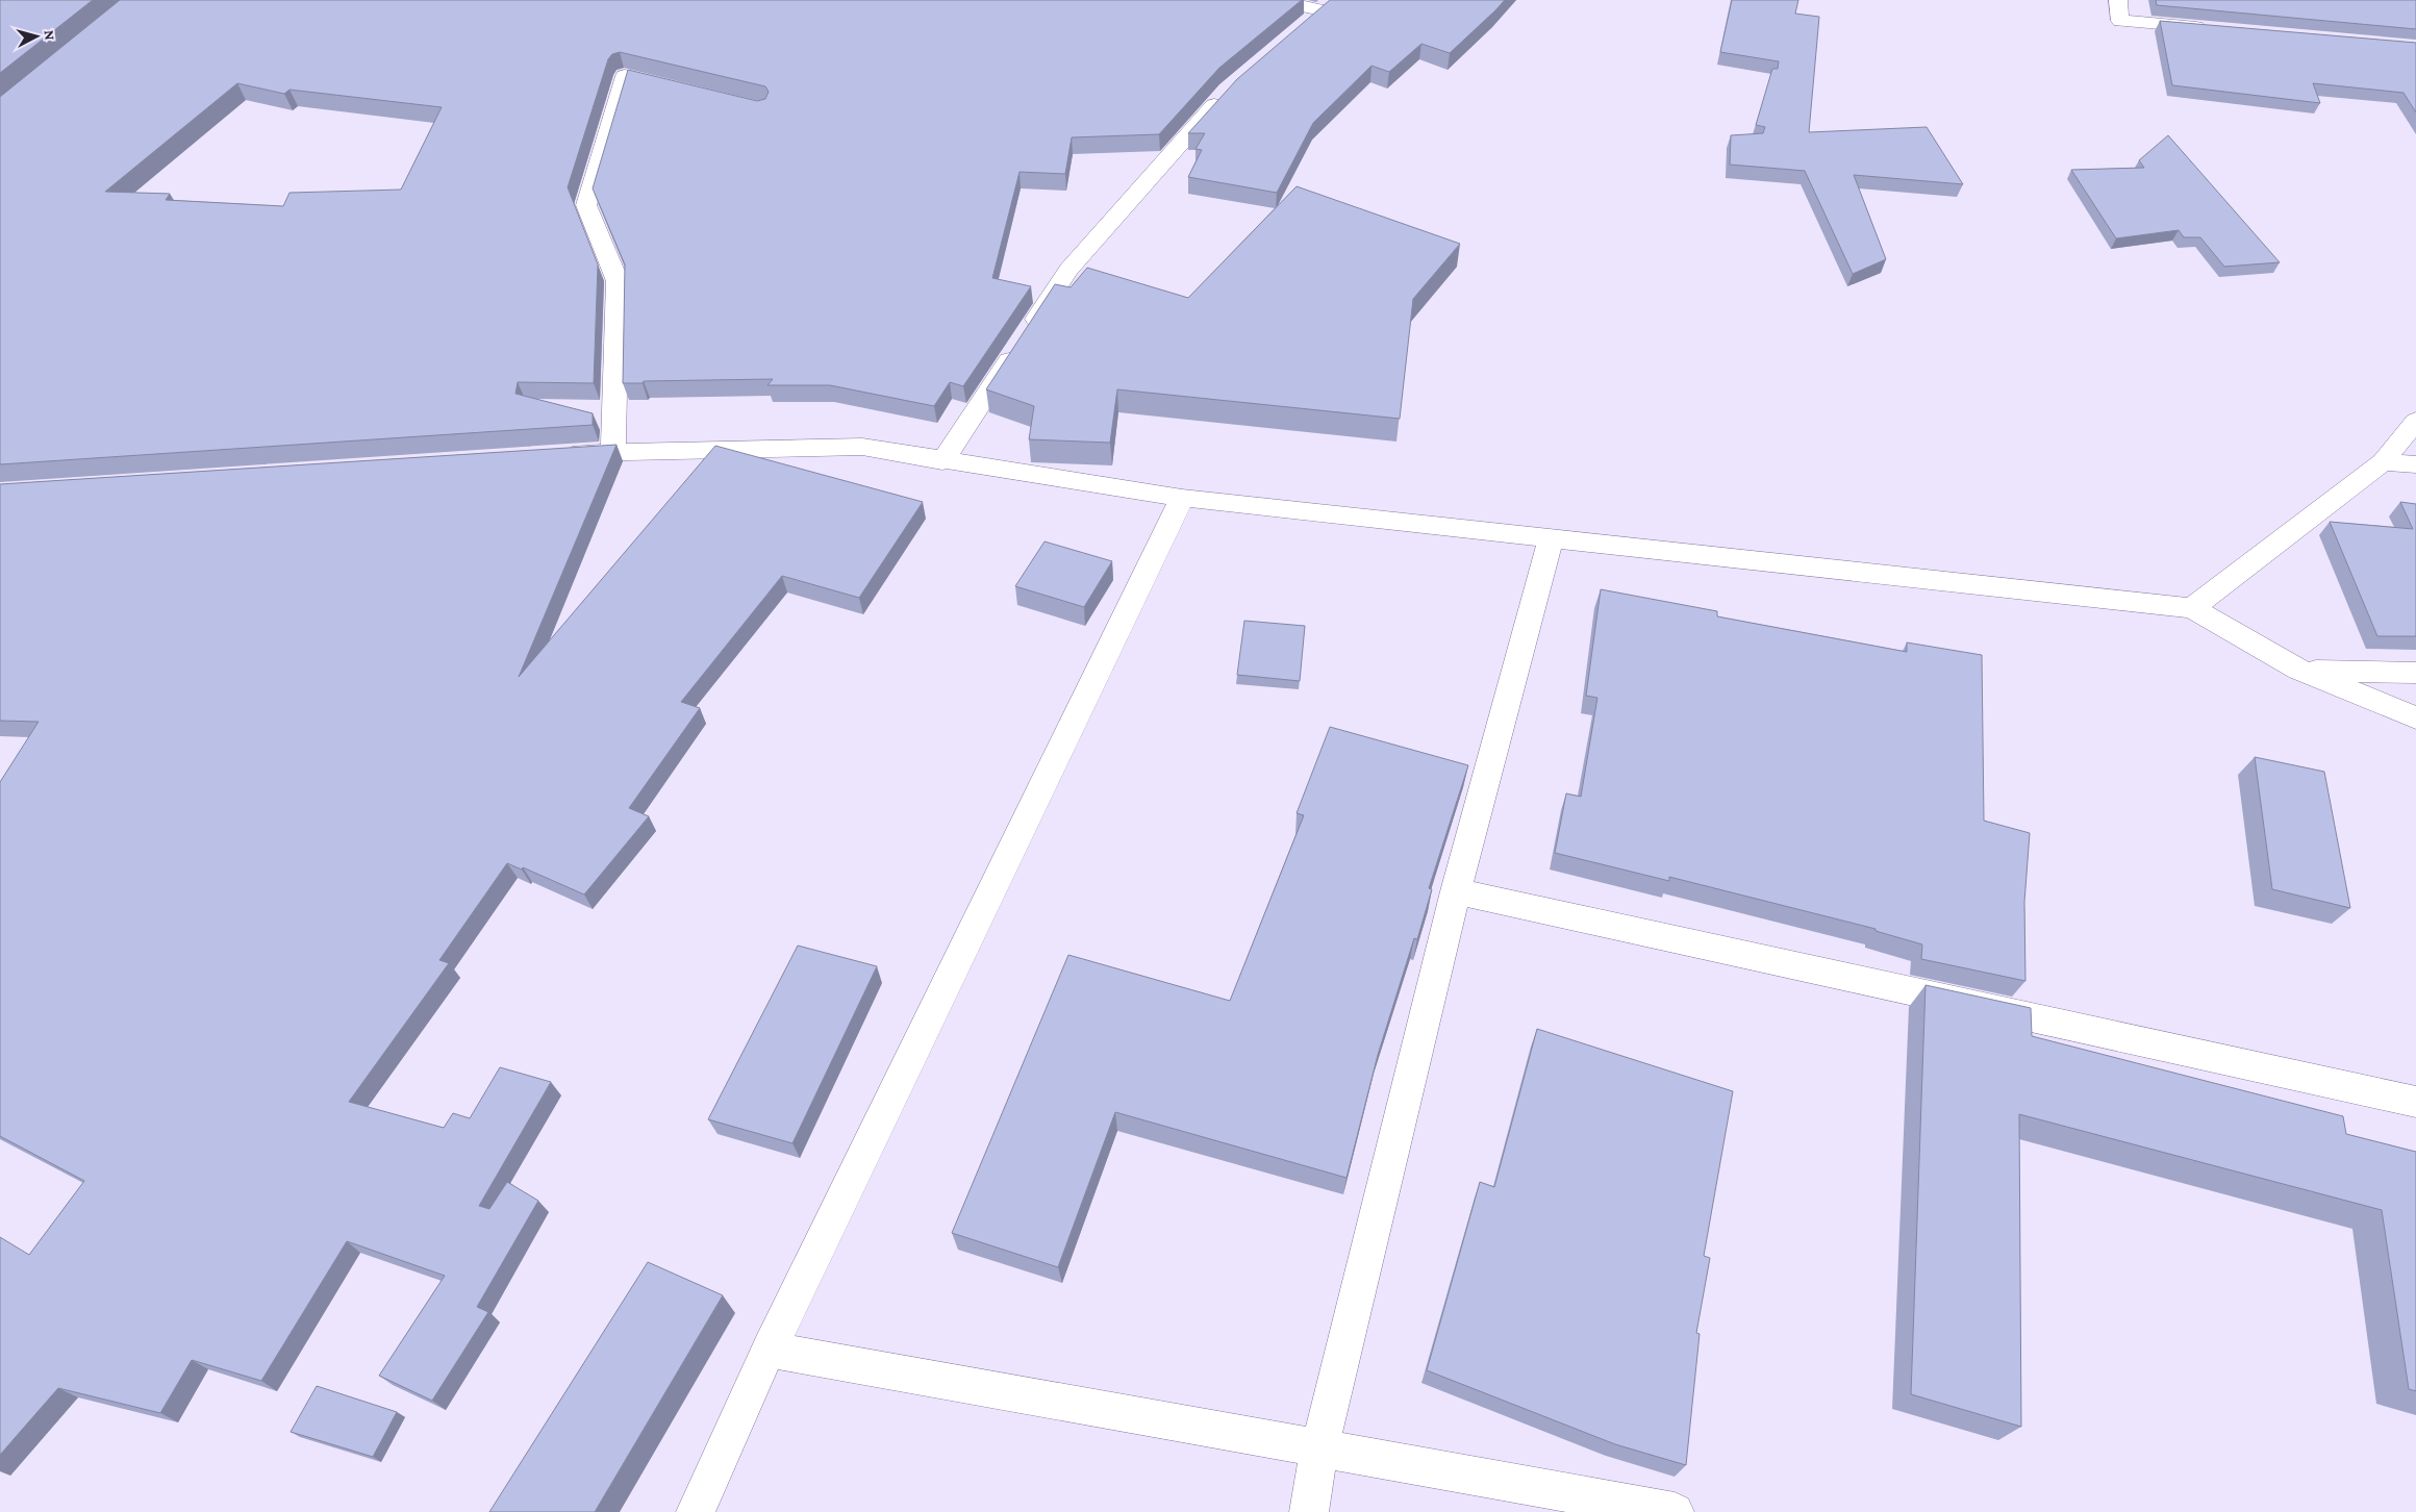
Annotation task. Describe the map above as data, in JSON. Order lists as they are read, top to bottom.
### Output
{
  "north": "right"
}
